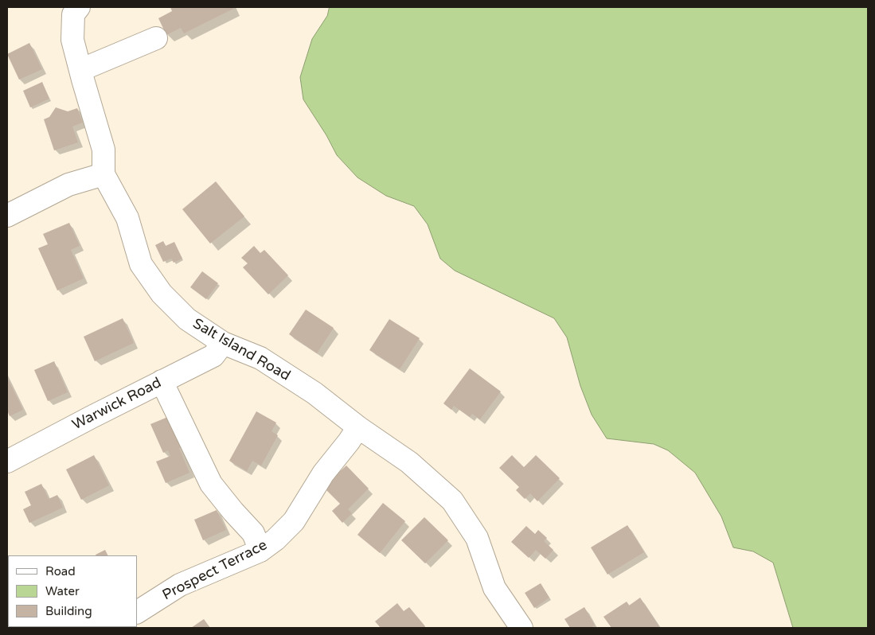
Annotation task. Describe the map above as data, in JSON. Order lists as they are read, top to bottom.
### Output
{
  "streets": {
    "street": ["Salt Island Road", "Warwick Road", "Prospect Terrace"]
  },
  "crossings": [
    ["Salt Island Road", "Warwick Road"],
    ["Salt Island Road", "Prospect Terrace"]
  ],
  "legend": ["Road", "Water", "Building"]
}
